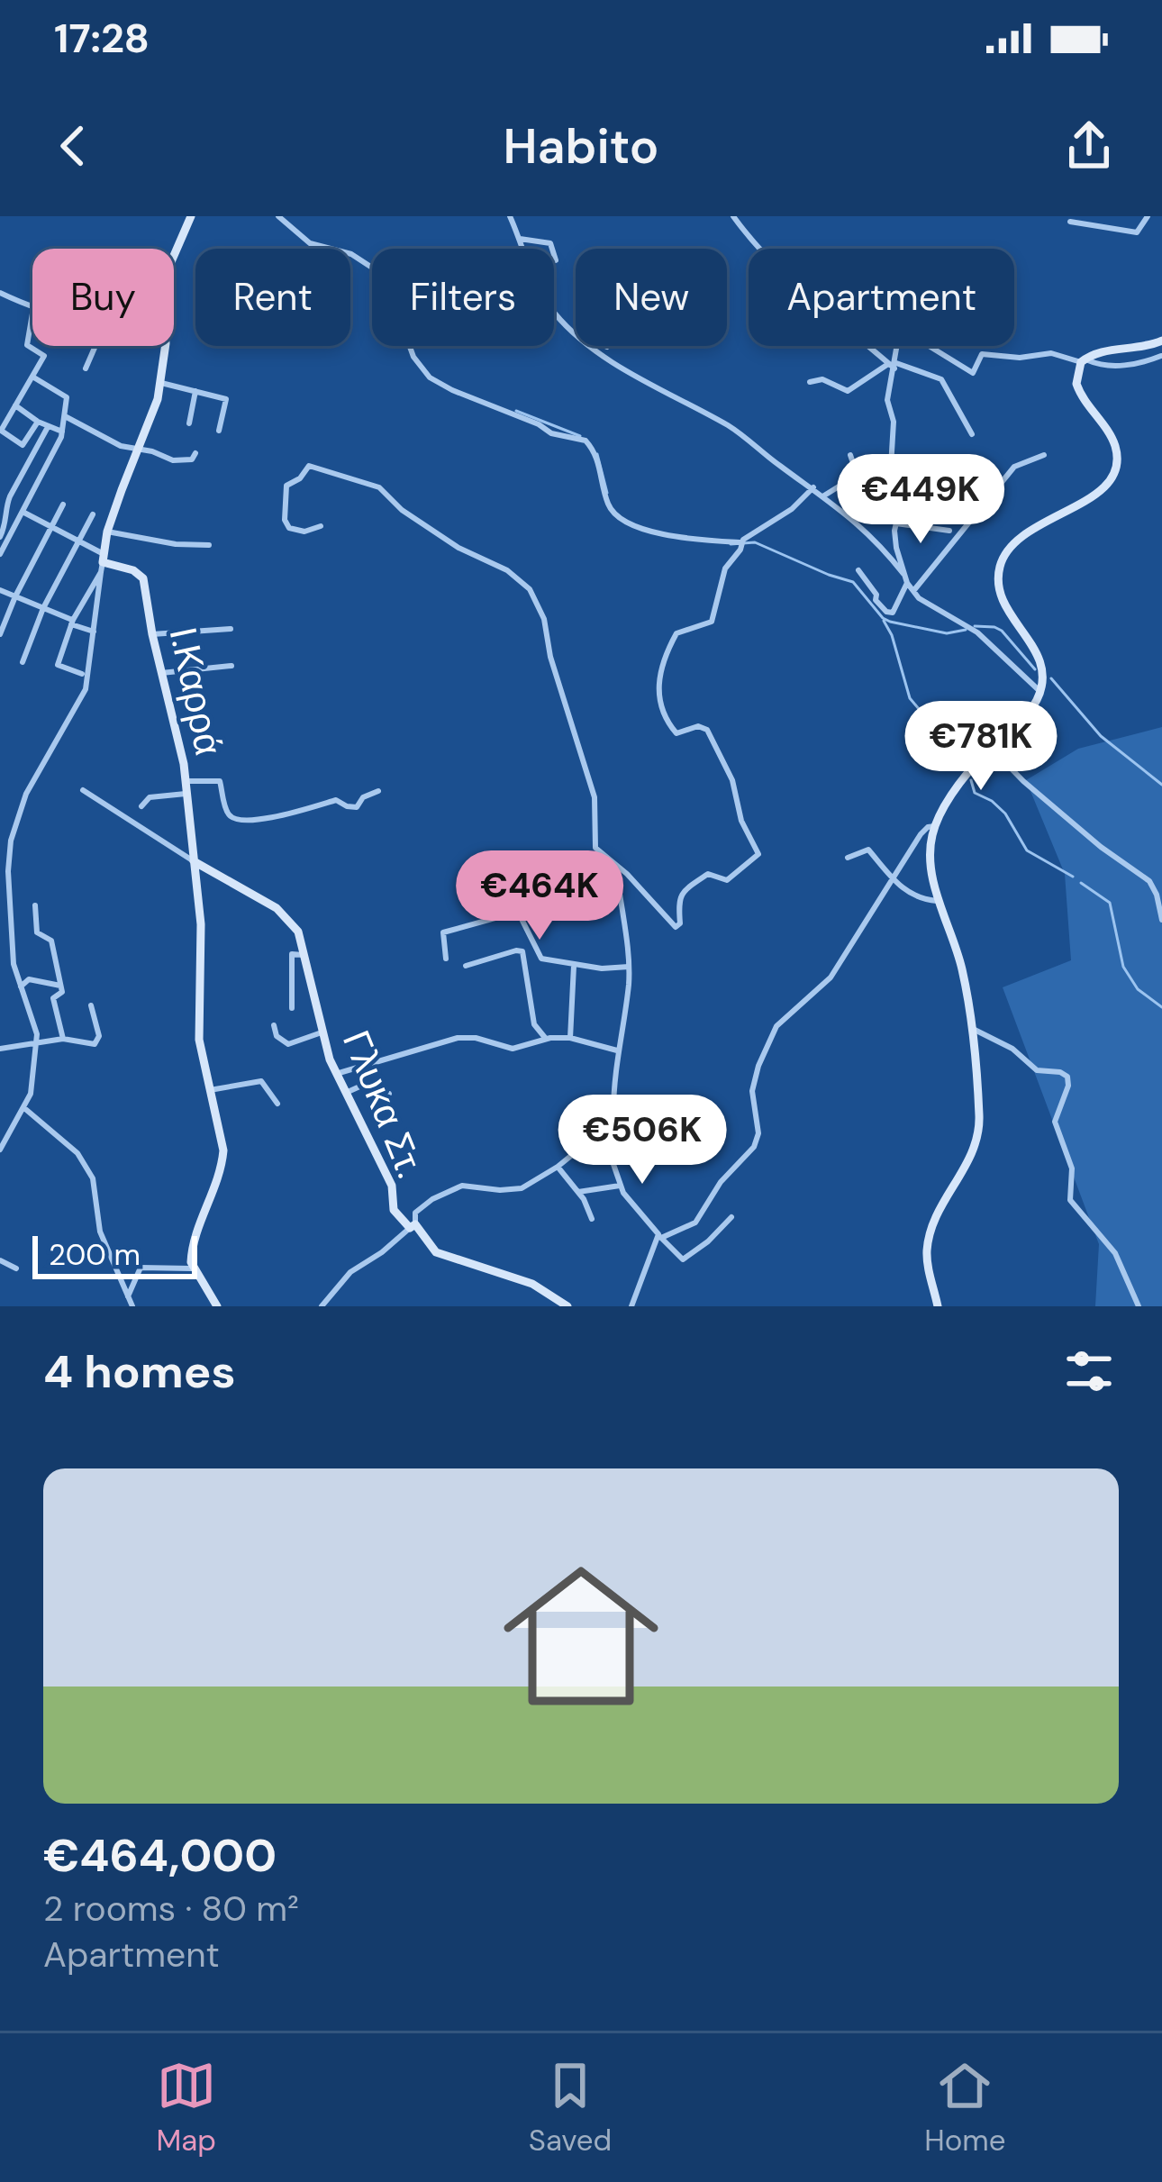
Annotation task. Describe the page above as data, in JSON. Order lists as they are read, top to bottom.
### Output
{
  "streets": {
    "main road": ["Ι.Καρρά", "Γλυκα Στ."]
  },
  "crossings": [
    ["Ι.Καρρά", "Γλυκα Στ."]
  ],
  "scale_bar": "200 m",
  "page": {
    "status": "17:28",
    "header": "Habito",
    "chip": [
      "Buy",
      "Rent",
      "Filters",
      "New",
      "Apartment"
    ],
    "price": [
      "€449K",
      "€781K",
      "€464K",
      "€506K"
    ],
    "scale": "200 m",
    "heading": "4 homes",
    "list": [
      {
        "name": "€464,000",
        "note": "2 rooms · 80 m² · Apartment"
      }
    ],
    "tabs": ["Map", "Saved", "Home"]
  }
}
